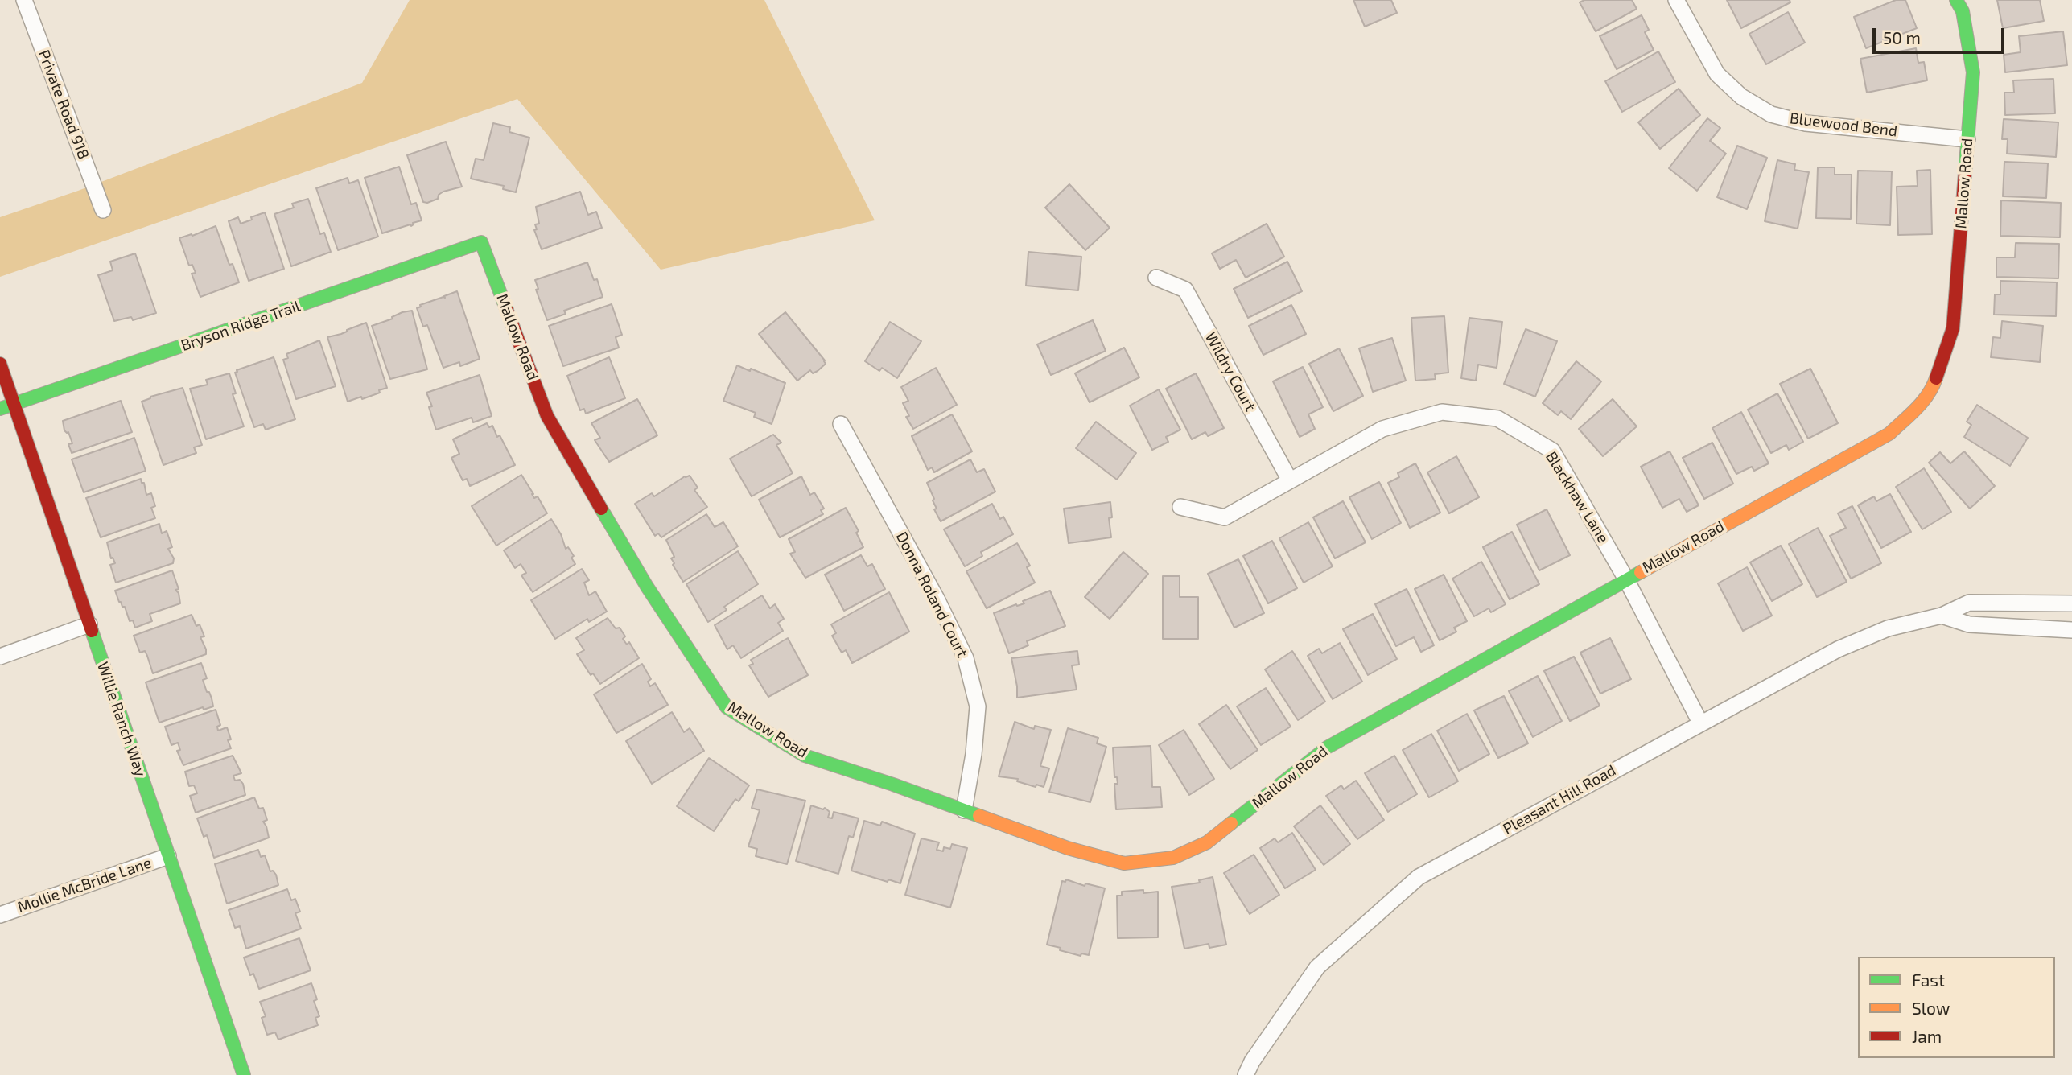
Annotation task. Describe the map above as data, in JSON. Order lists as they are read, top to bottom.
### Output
{
  "streets": {
    "street": [
      "Private Road 918",
      "Bluewood Bend",
      "Mallow Road",
      "Bryson Ridge Trail",
      "Wildry Court",
      "Blackhaw Lane",
      "Donna Roland Court",
      "Willie Ranch Way",
      "Pleasant Hill Road",
      "Mollie McBride Lane"
    ]
  },
  "crossings": [
    ["Bluewood Bend", "Mallow Road"],
    ["Mallow Road", "Bryson Ridge Trail"],
    ["Mallow Road", "Blackhaw Lane"],
    ["Mallow Road", "Donna Roland Court"],
    ["Bryson Ridge Trail", "Willie Ranch Way"],
    ["Wildry Court", "Blackhaw Lane"],
    ["Blackhaw Lane", "Pleasant Hill Road"],
    ["Willie Ranch Way", "Mollie McBride Lane"]
  ],
  "legend": ["Fast", "Slow", "Jam"],
  "scale_bar": "50 m"
}
